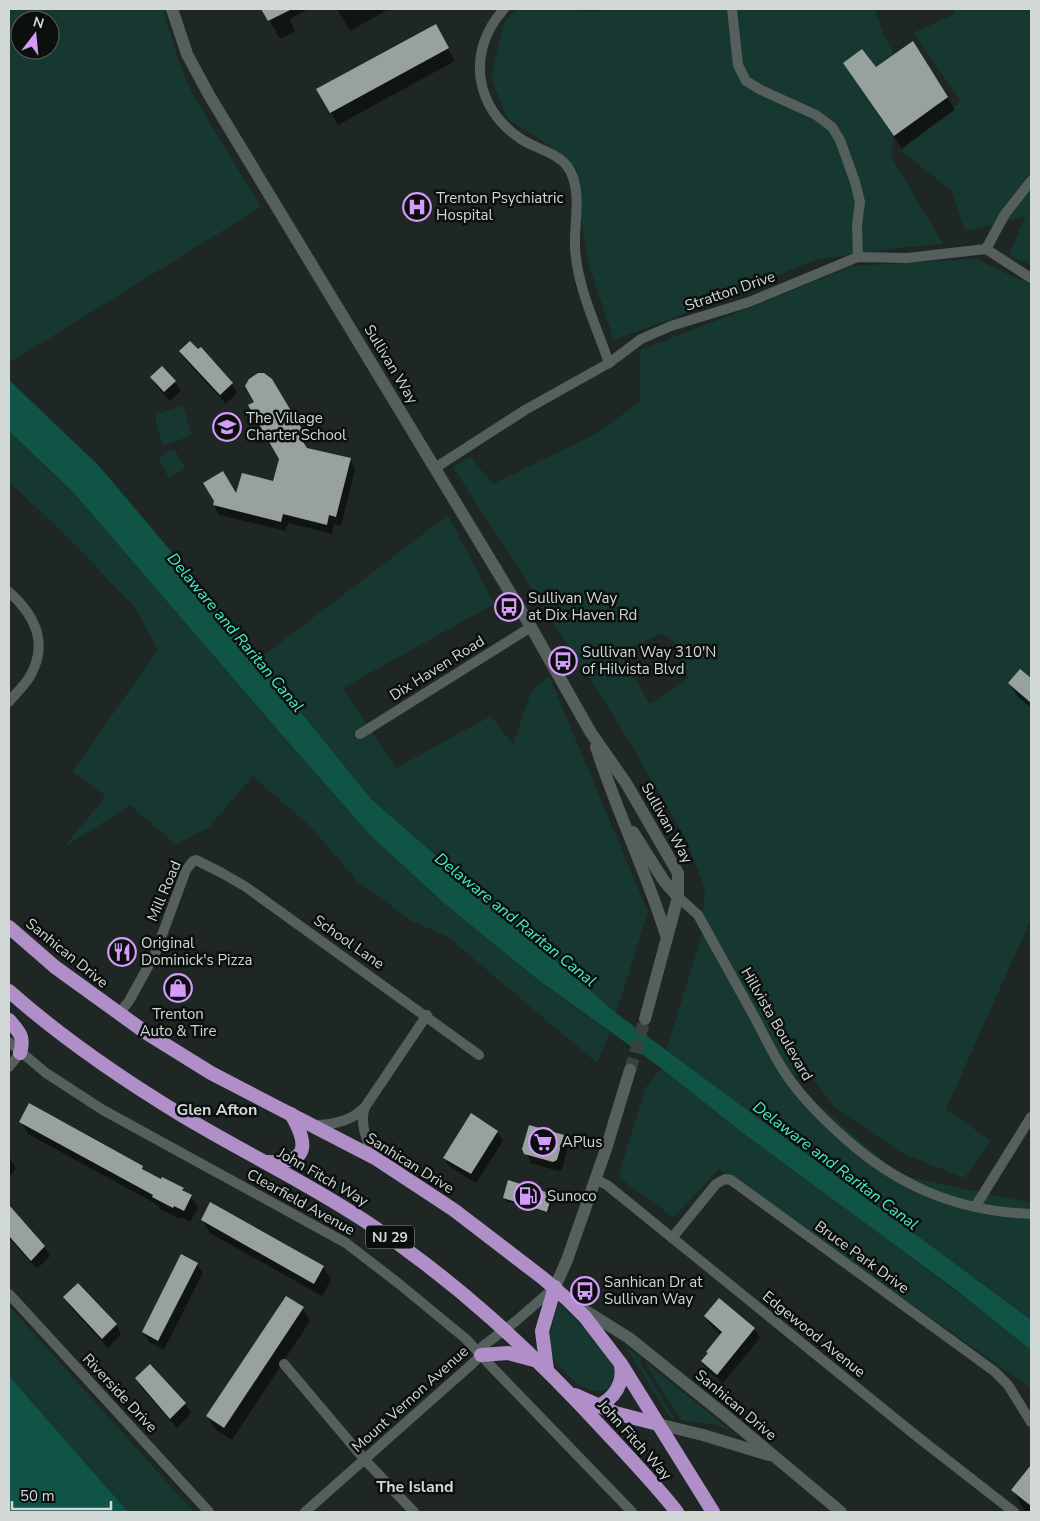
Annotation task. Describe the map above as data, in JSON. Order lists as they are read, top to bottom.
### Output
{
  "streets": {
    "highway": ["Sanhican Drive", "John Fitch Way", "NJ 29"],
    "main road": ["Sullivan Way"],
    "street": [
      "Stratton Drive",
      "Dix Haven Road",
      "Mill Road",
      "School Lane",
      "Hillvista Boulevard",
      "Clearfield Avenue",
      "Bruce Park Drive",
      "Edgewood Avenue",
      "Riverside Drive",
      "Mount Vernon Avenue"
    ]
  },
  "crossings": [
    ["Stratton Drive", "Sullivan Way"],
    ["Sullivan Way", "Dix Haven Road"],
    ["Sullivan Way", "Hillvista Boulevard"],
    ["Mill Road", "School Lane"],
    ["Mill Road", "Sanhican Drive"],
    ["Sanhican Drive", "John Fitch Way"],
    ["Sanhican Drive", "Mount Vernon Avenue"],
    ["John Fitch Way", "Mount Vernon Avenue"],
    ["Clearfield Avenue", "Mount Vernon Avenue"],
    ["Bruce Park Drive", "Edgewood Avenue"]
  ],
  "districts": ["Glen Afton", "The Island"],
  "water": ["Delaware and Raritan Canal"],
  "places": {
    "hospital": ["Trenton Psychiatric Hospital"],
    "school or university": ["The Village Charter School"],
    "bus stop": ["Sullivan Way at Dix Haven Rd", "Sullivan Way 310'N of Hilvista Blvd", "Sanhican Dr at Sullivan Way"],
    "restaurant": ["Original Dominick's Pizza"],
    "shop": ["Trenton Auto & Tire"],
    "supermarket": ["APlus"],
    "fuel station": ["Sunoco"]
  },
  "scale_bar": "50 m",
  "north": "top"
}
